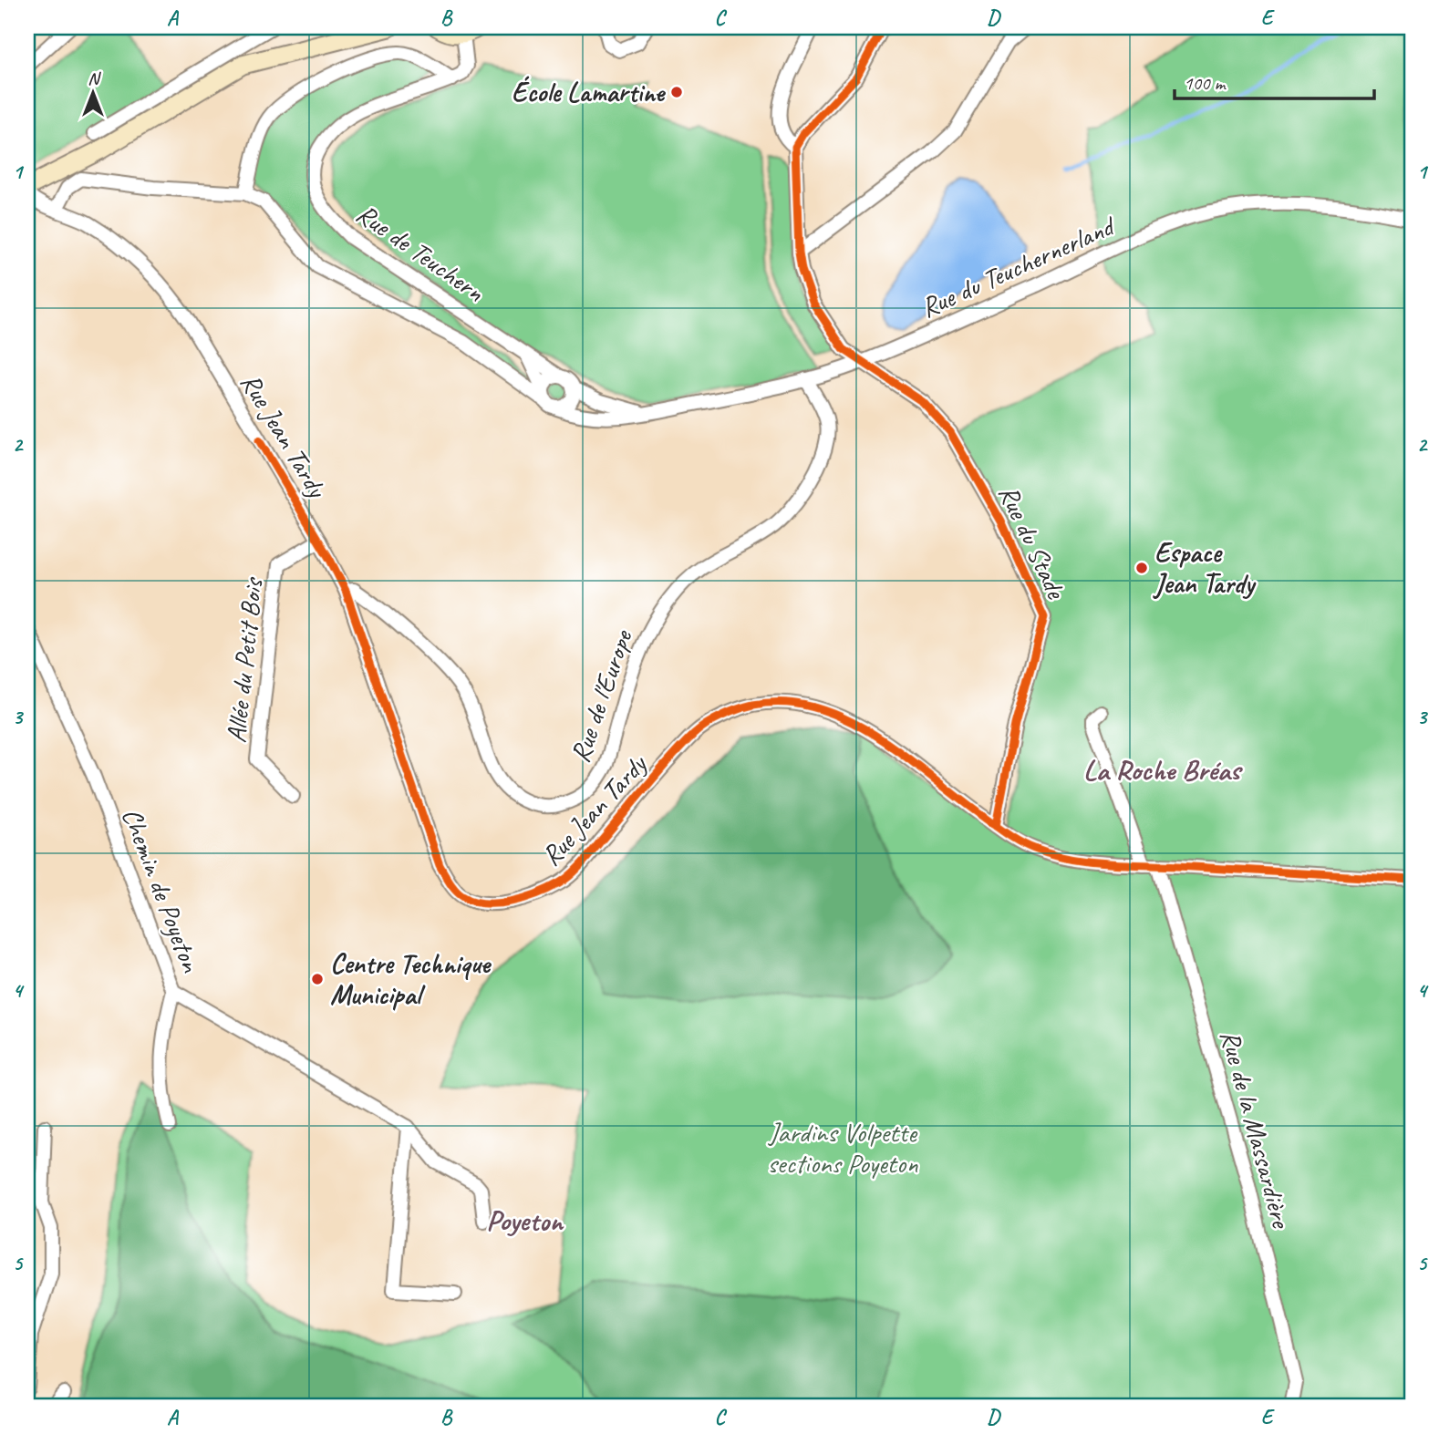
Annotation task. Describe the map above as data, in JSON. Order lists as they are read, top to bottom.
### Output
{
  "streets": {
    "street": [
      "Rue de Teuchern",
      "Rue du Teuchernerland",
      "Rue Jean Tardy",
      "Rue du Stade",
      "Allée du Petit Bois",
      "Rue de l'Europe",
      "Chemin de Poyeton",
      "Rue de la Massardière"
    ]
  },
  "crossings": [
    ["Rue du Teuchernerland", "Rue du Stade"],
    ["Rue du Teuchernerland", "Rue de l'Europe"],
    ["Rue Jean Tardy", "Rue du Stade"],
    ["Rue Jean Tardy", "Allée du Petit Bois"],
    ["Rue Jean Tardy", "Rue de l'Europe"],
    ["Rue Jean Tardy", "Rue de la Massardière"]
  ],
  "districts": ["La Roche Bréas", "Poyeton"],
  "parks": ["Jardins Volpette sections Poyeton"],
  "places": ["École Lamartine", "Espace Jean Tardy", "Centre Technique Municipal"],
  "scale_bar": "100 m",
  "north": "top",
  "grid": {
    "columns": [
      "A",
      "B",
      "C",
      "D",
      "E"
    ],
    "rows": [
      "1",
      "2",
      "3",
      "4",
      "5"
    ]
  }
}
